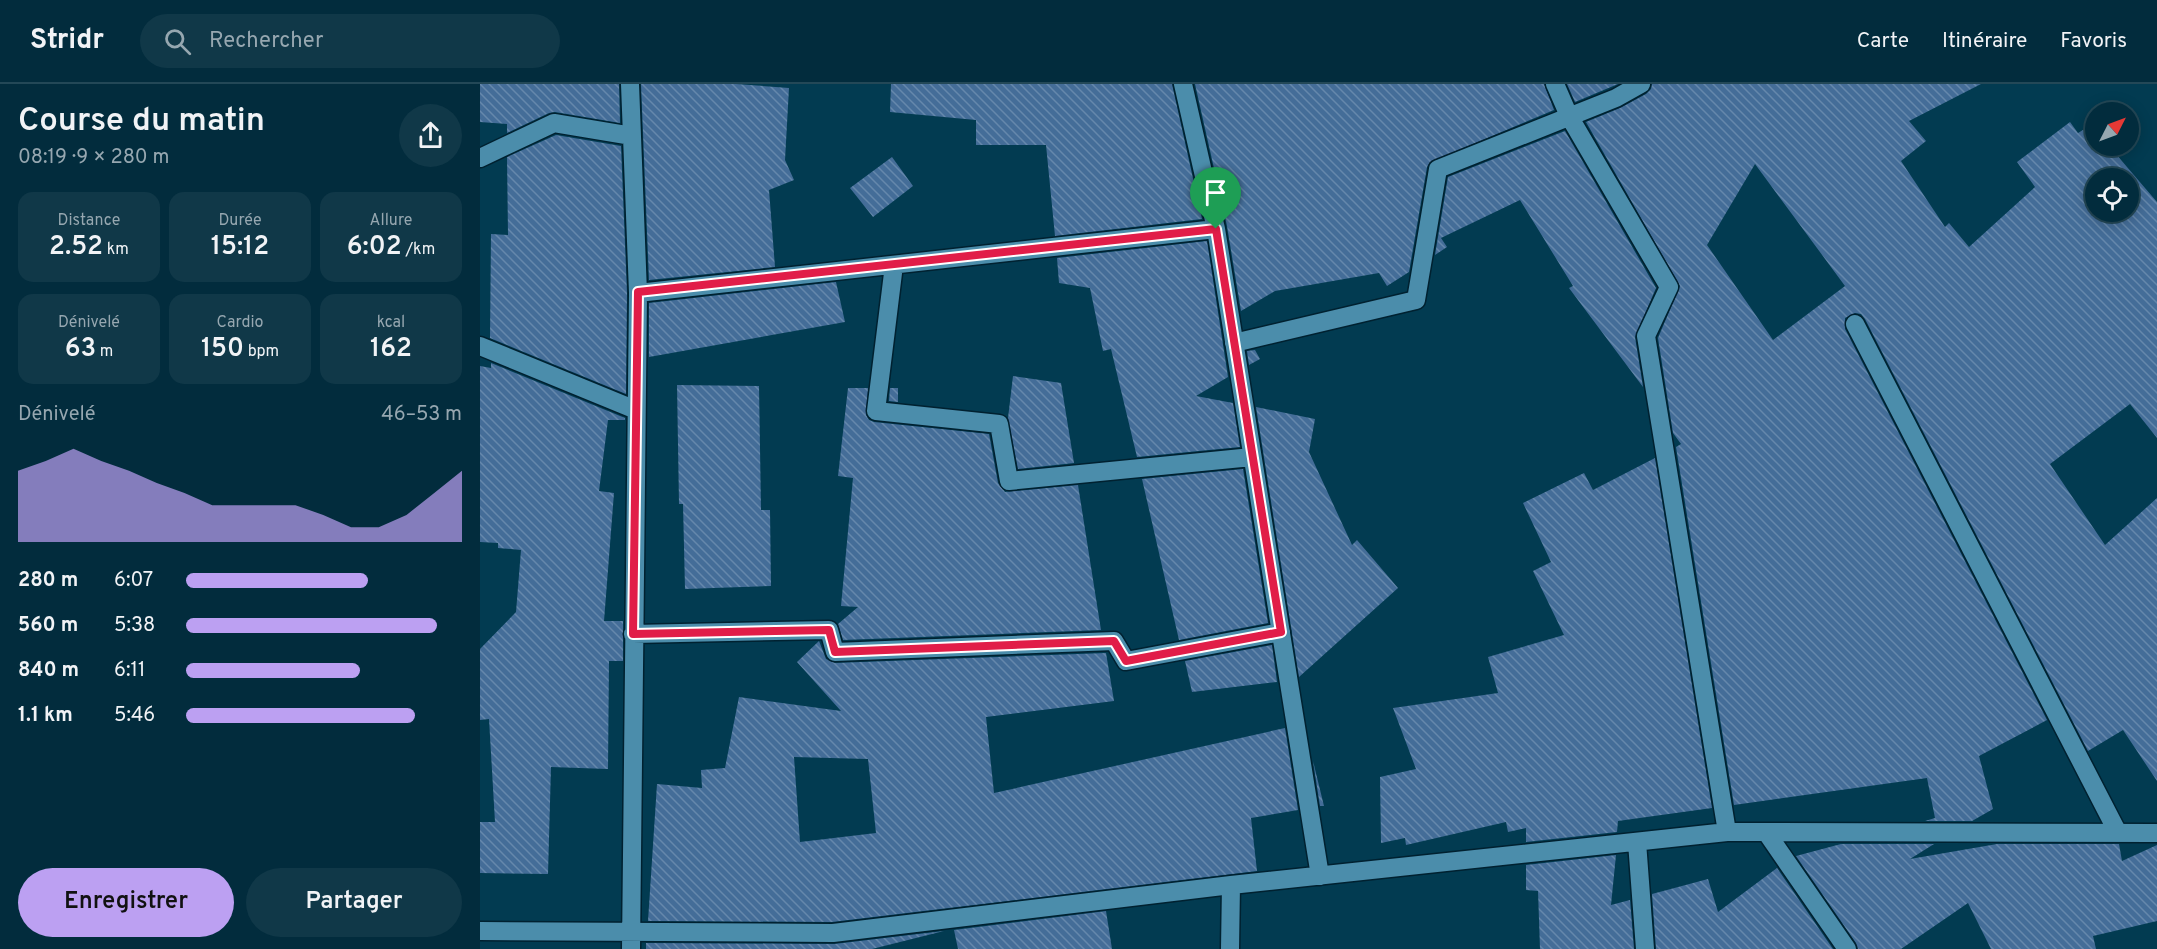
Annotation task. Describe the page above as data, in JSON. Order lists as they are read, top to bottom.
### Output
{
  "north": "top right",
  "page": {
    "header": "Stridr",
    "search": "Rechercher",
    "nav": ["Carte", "Itinéraire", "Favoris"],
    "heading": ["Course du matin", "08:19 · 9 × 280 m"],
    "stats": [
      ["Distance", "2.52 km"],
      ["Durée", "15:12"],
      ["Allure", "6:02 /km"],
      ["Dénivelé", "63 m"],
      ["Cardio", "150 bpm"],
      ["kcal", "162"]
    ],
    "chart": ["Dénivelé", "46–53 m"],
    "list": [
      {
        "name": "280 m",
        "note": "6:07"
      },
      {
        "name": "560 m",
        "note": "5:38"
      },
      {
        "name": "840 m",
        "note": "6:11"
      },
      {
        "name": "1.1 km",
        "note": "5:46"
      }
    ],
    "buttons": ["Enregistrer", "Partager"]
  }
}
